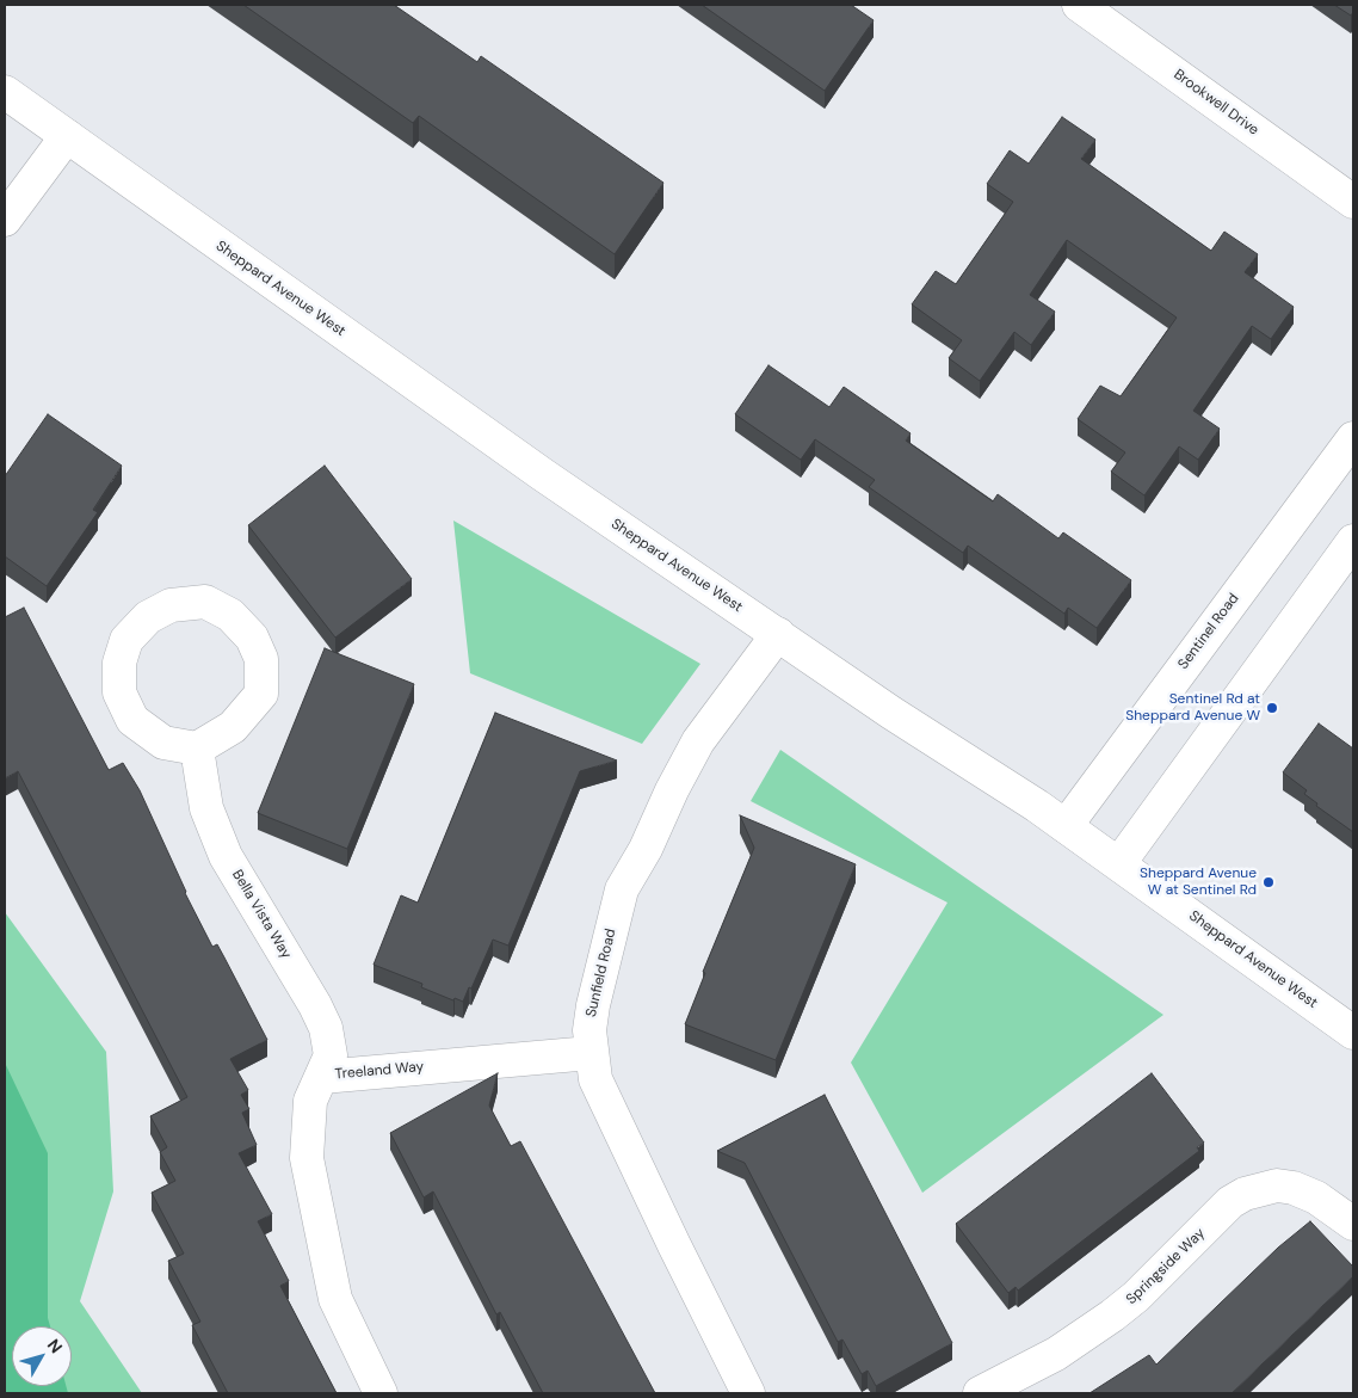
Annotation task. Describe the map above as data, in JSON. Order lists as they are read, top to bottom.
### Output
{
  "streets": {
    "street": [
      "Brookwell Drive",
      "Sheppard Avenue West",
      "Sentinel Road",
      "Bella Vista Way",
      "Sunfield Road",
      "Treeland Way",
      "Springside Way"
    ]
  },
  "crossings": [
    ["Sheppard Avenue West", "Sentinel Road"],
    ["Sheppard Avenue West", "Sunfield Road"],
    ["Bella Vista Way", "Treeland Way"],
    ["Sunfield Road", "Treeland Way"]
  ],
  "places": ["Sentinel Rd at Sheppard Avenue W", "Sheppard Avenue W at Sentinel Rd"],
  "north": "top right"
}
